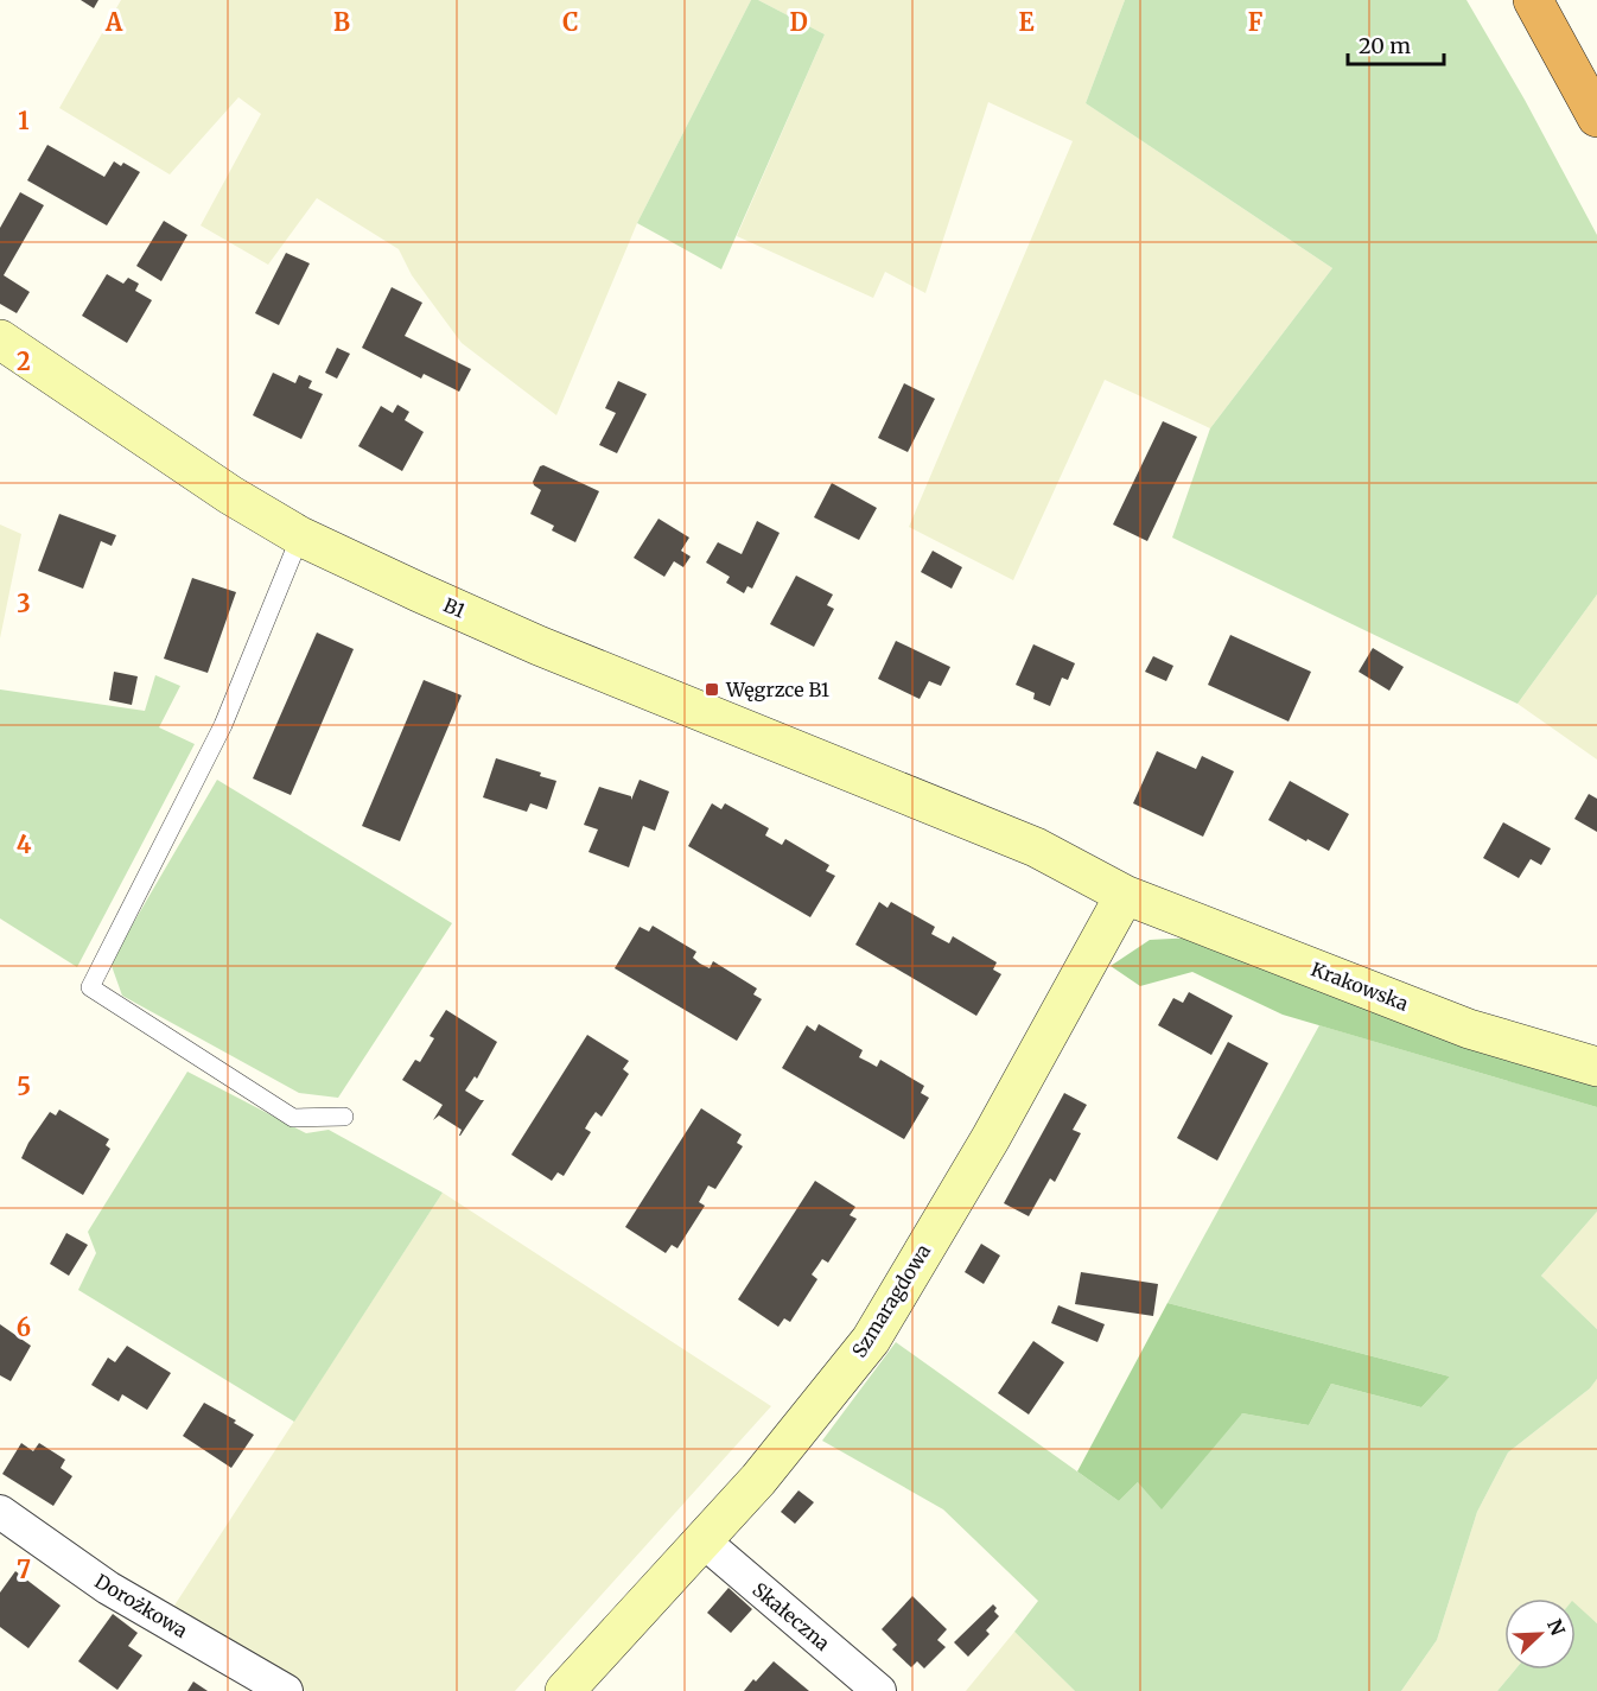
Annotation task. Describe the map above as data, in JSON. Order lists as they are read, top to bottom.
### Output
{
  "streets": {
    "street": [
      "B1",
      "Krakowska",
      "Szmaragdowa",
      "Dorożkowa",
      "Skałeczna"
    ]
  },
  "crossings": [
    ["B1", "Krakowska"],
    ["B1", "Szmaragdowa"],
    ["Krakowska", "Szmaragdowa"],
    ["Szmaragdowa", "Skałeczna"]
  ],
  "places": {
    "transit": ["Węgrzce B1"]
  },
  "scale_bar": "20 m",
  "north": "top right",
  "grid": {
    "columns": [
      "A",
      "B",
      "C",
      "D",
      "E",
      "F"
    ],
    "rows": [
      "1",
      "2",
      "3",
      "4",
      "5",
      "6",
      "7"
    ]
  }
}
